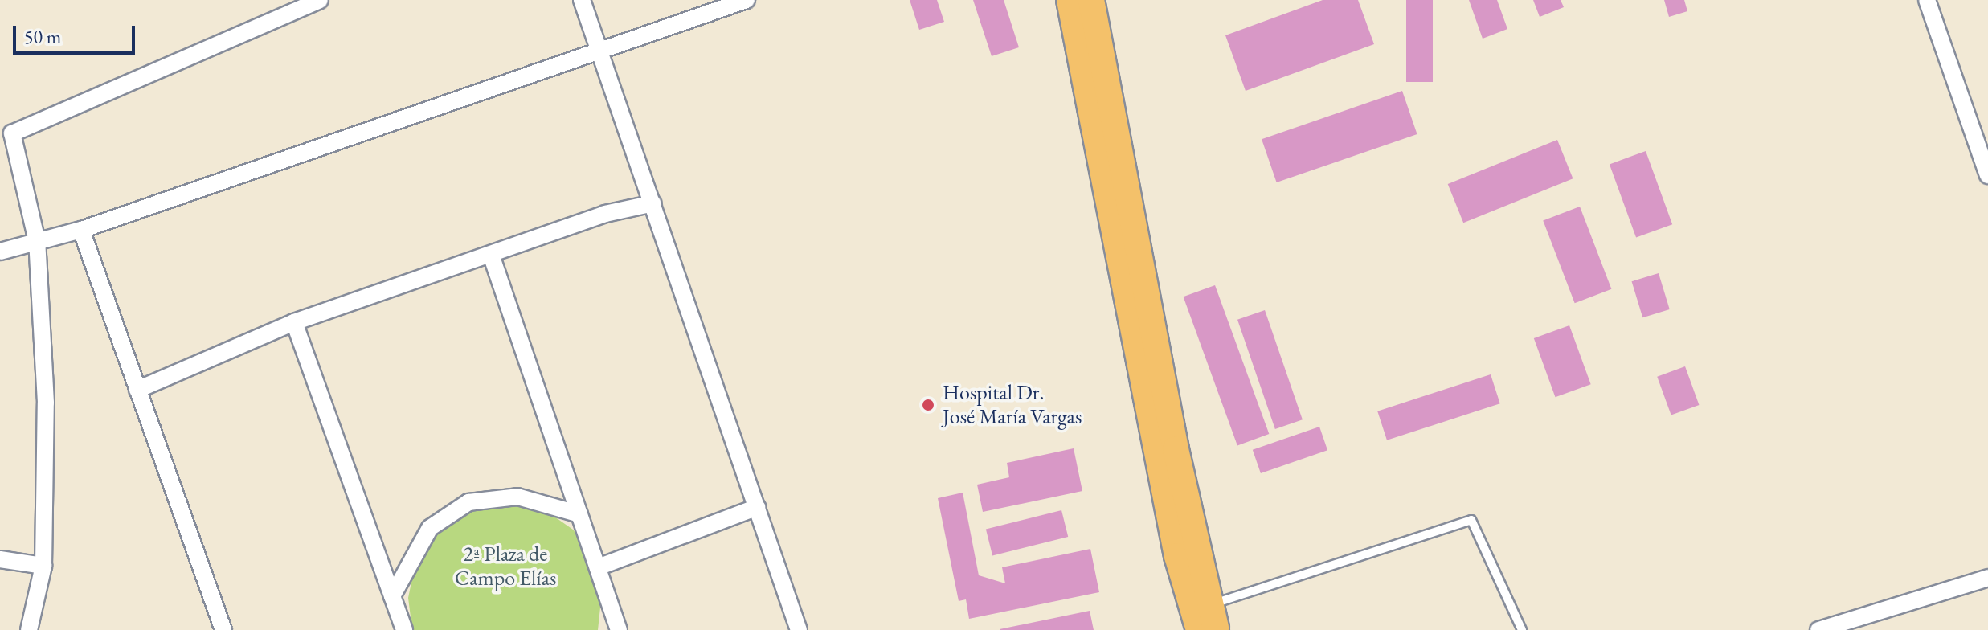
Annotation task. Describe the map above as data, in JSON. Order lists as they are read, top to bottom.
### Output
{
  "parks": ["2ª Plaza de Campo Elías"],
  "places": ["Hospital Dr. José María Vargas"],
  "scale_bar": "50 m"
}
